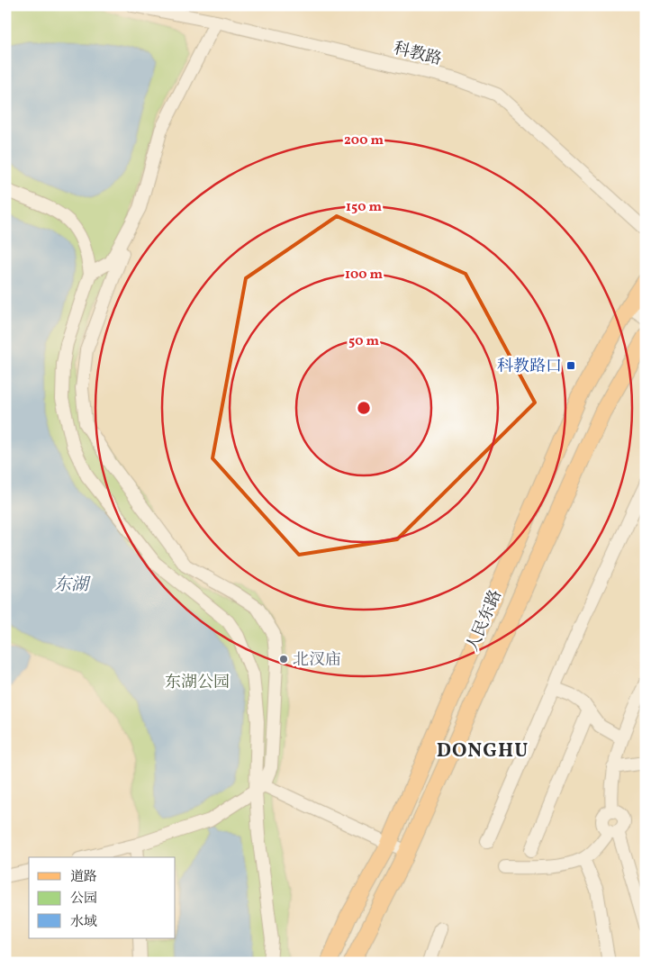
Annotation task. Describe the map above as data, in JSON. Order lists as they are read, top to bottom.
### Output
{
  "streets": {
    "main road": ["人民东路"],
    "street": ["科教路"]
  },
  "districts": ["DONGHU"],
  "water": ["东湖"],
  "parks": ["东湖公园"],
  "places": {
    "transit": ["科教路口"],
    "other": ["北汊庙"]
  },
  "legend": ["道路", "公园", "水域"],
  "rings": [
    "200 m",
    "150 m",
    "100 m",
    "50 m"
  ]
}
